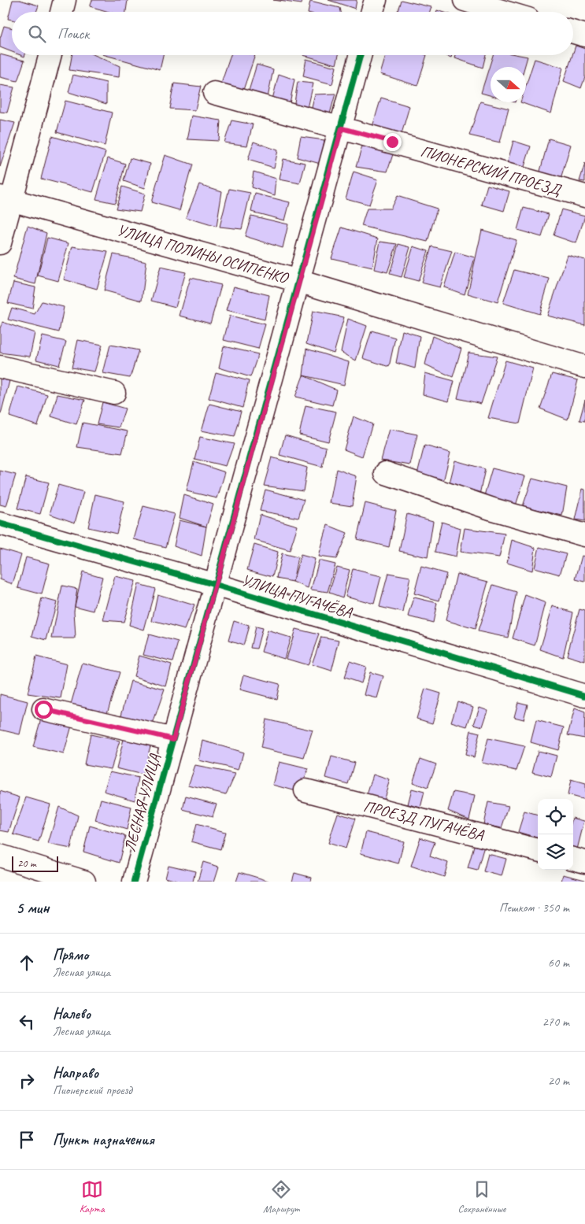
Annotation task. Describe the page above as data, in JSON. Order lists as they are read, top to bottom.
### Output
{
  "streets": {
    "street": [
      "ПИОНЕРСКИЙ ПРОЕЗД",
      "УЛИЦА ПОЛИНЫ ОСИПЕНКО",
      "УЛИЦА ПУГАЧЁВА",
      "ЛЕСНАЯ УЛИЦА",
      "ПРОЕЗД ПУГАЧЁВА"
    ]
  },
  "crossings": [
    ["ПИОНЕРСКИЙ ПРОЕЗД", "ЛЕСНАЯ УЛИЦА"],
    ["УЛИЦА ПОЛИНЫ ОСИПЕНКО", "ЛЕСНАЯ УЛИЦА"],
    ["УЛИЦА ПУГАЧЁВА", "ЛЕСНАЯ УЛИЦА"]
  ],
  "scale_bar": "20 m",
  "north": "right",
  "page": {
    "search": "Поиск",
    "scale": "20 m",
    "heading": ["5 мин", "Пешком · 350 m"],
    "list": [
      ["Прямо", "Лесная улица", "60 m"],
      ["Налево", "Лесная улица", "270 m"],
      ["Направо", "Пионерский проезд", "20 m"],
      "Пункт назначения"
    ],
    "nav": ["Карта", "Маршрут", "Сохранённые"]
  }
}
